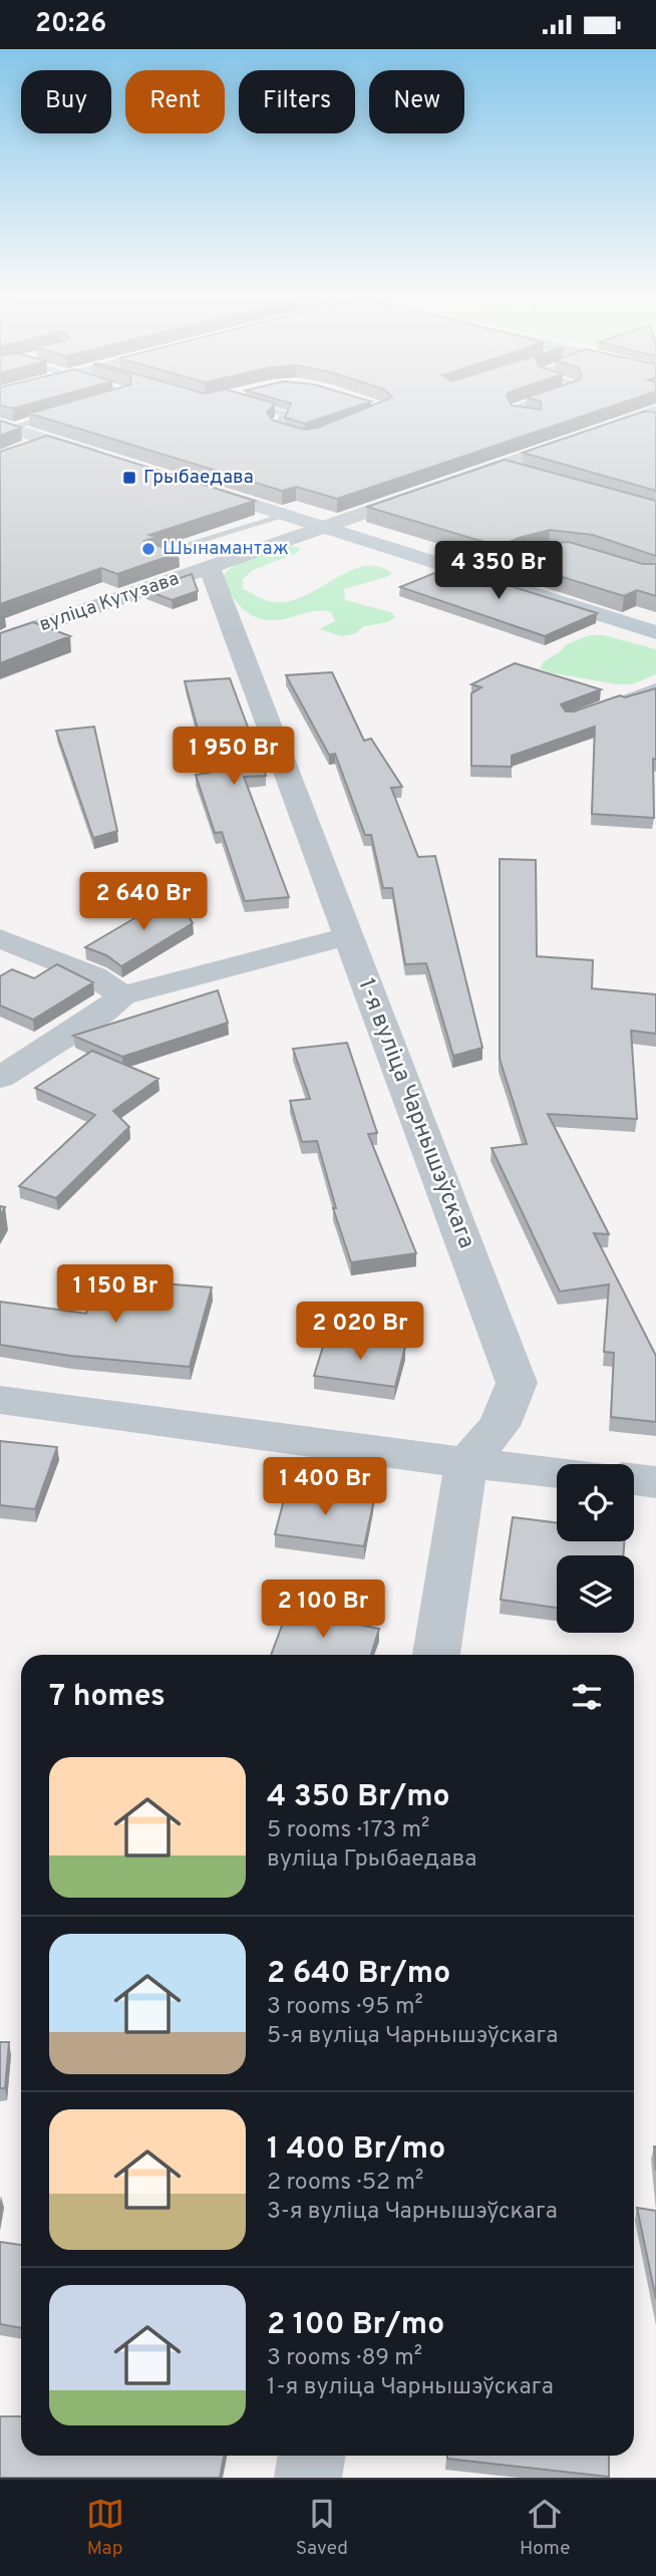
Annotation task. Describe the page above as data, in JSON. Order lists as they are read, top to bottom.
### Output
{
  "streets": {
    "street": ["вуліца Кутузава", "1-я вуліца Чарнышэўскага"]
  },
  "crossings": [
    ["вуліца Кутузава", "1-я вуліца Чарнышэўскага"]
  ],
  "places": {
    "transit": ["Грыбаедава"],
    "other": ["Шынамантаж"]
  },
  "page": {
    "status": "20:26",
    "chip": [
      "Buy",
      "Rent",
      "Filters",
      "New"
    ],
    "price": [
      "4 350 Br",
      "1 950 Br",
      "2 640 Br",
      "1 150 Br",
      "2 020 Br",
      "1 400 Br",
      "2 100 Br"
    ],
    "heading": "7 homes",
    "list": [
      {
        "name": "4 350 Br/mo",
        "note": "5 rooms · 173 m² · вуліца Грыбаедава"
      },
      {
        "name": "2 640 Br/mo",
        "note": "3 rooms · 95 m² · 5-я вуліца Чарнышэўскага"
      },
      {
        "name": "1 400 Br/mo",
        "note": "2 rooms · 52 m² · 3-я вуліца Чарнышэўскага"
      },
      {
        "name": "2 100 Br/mo",
        "note": "3 rooms · 89 m² · 1-я вуліца Чарнышэўскага"
      }
    ],
    "tabs": ["Map", "Saved", "Home"]
  }
}
